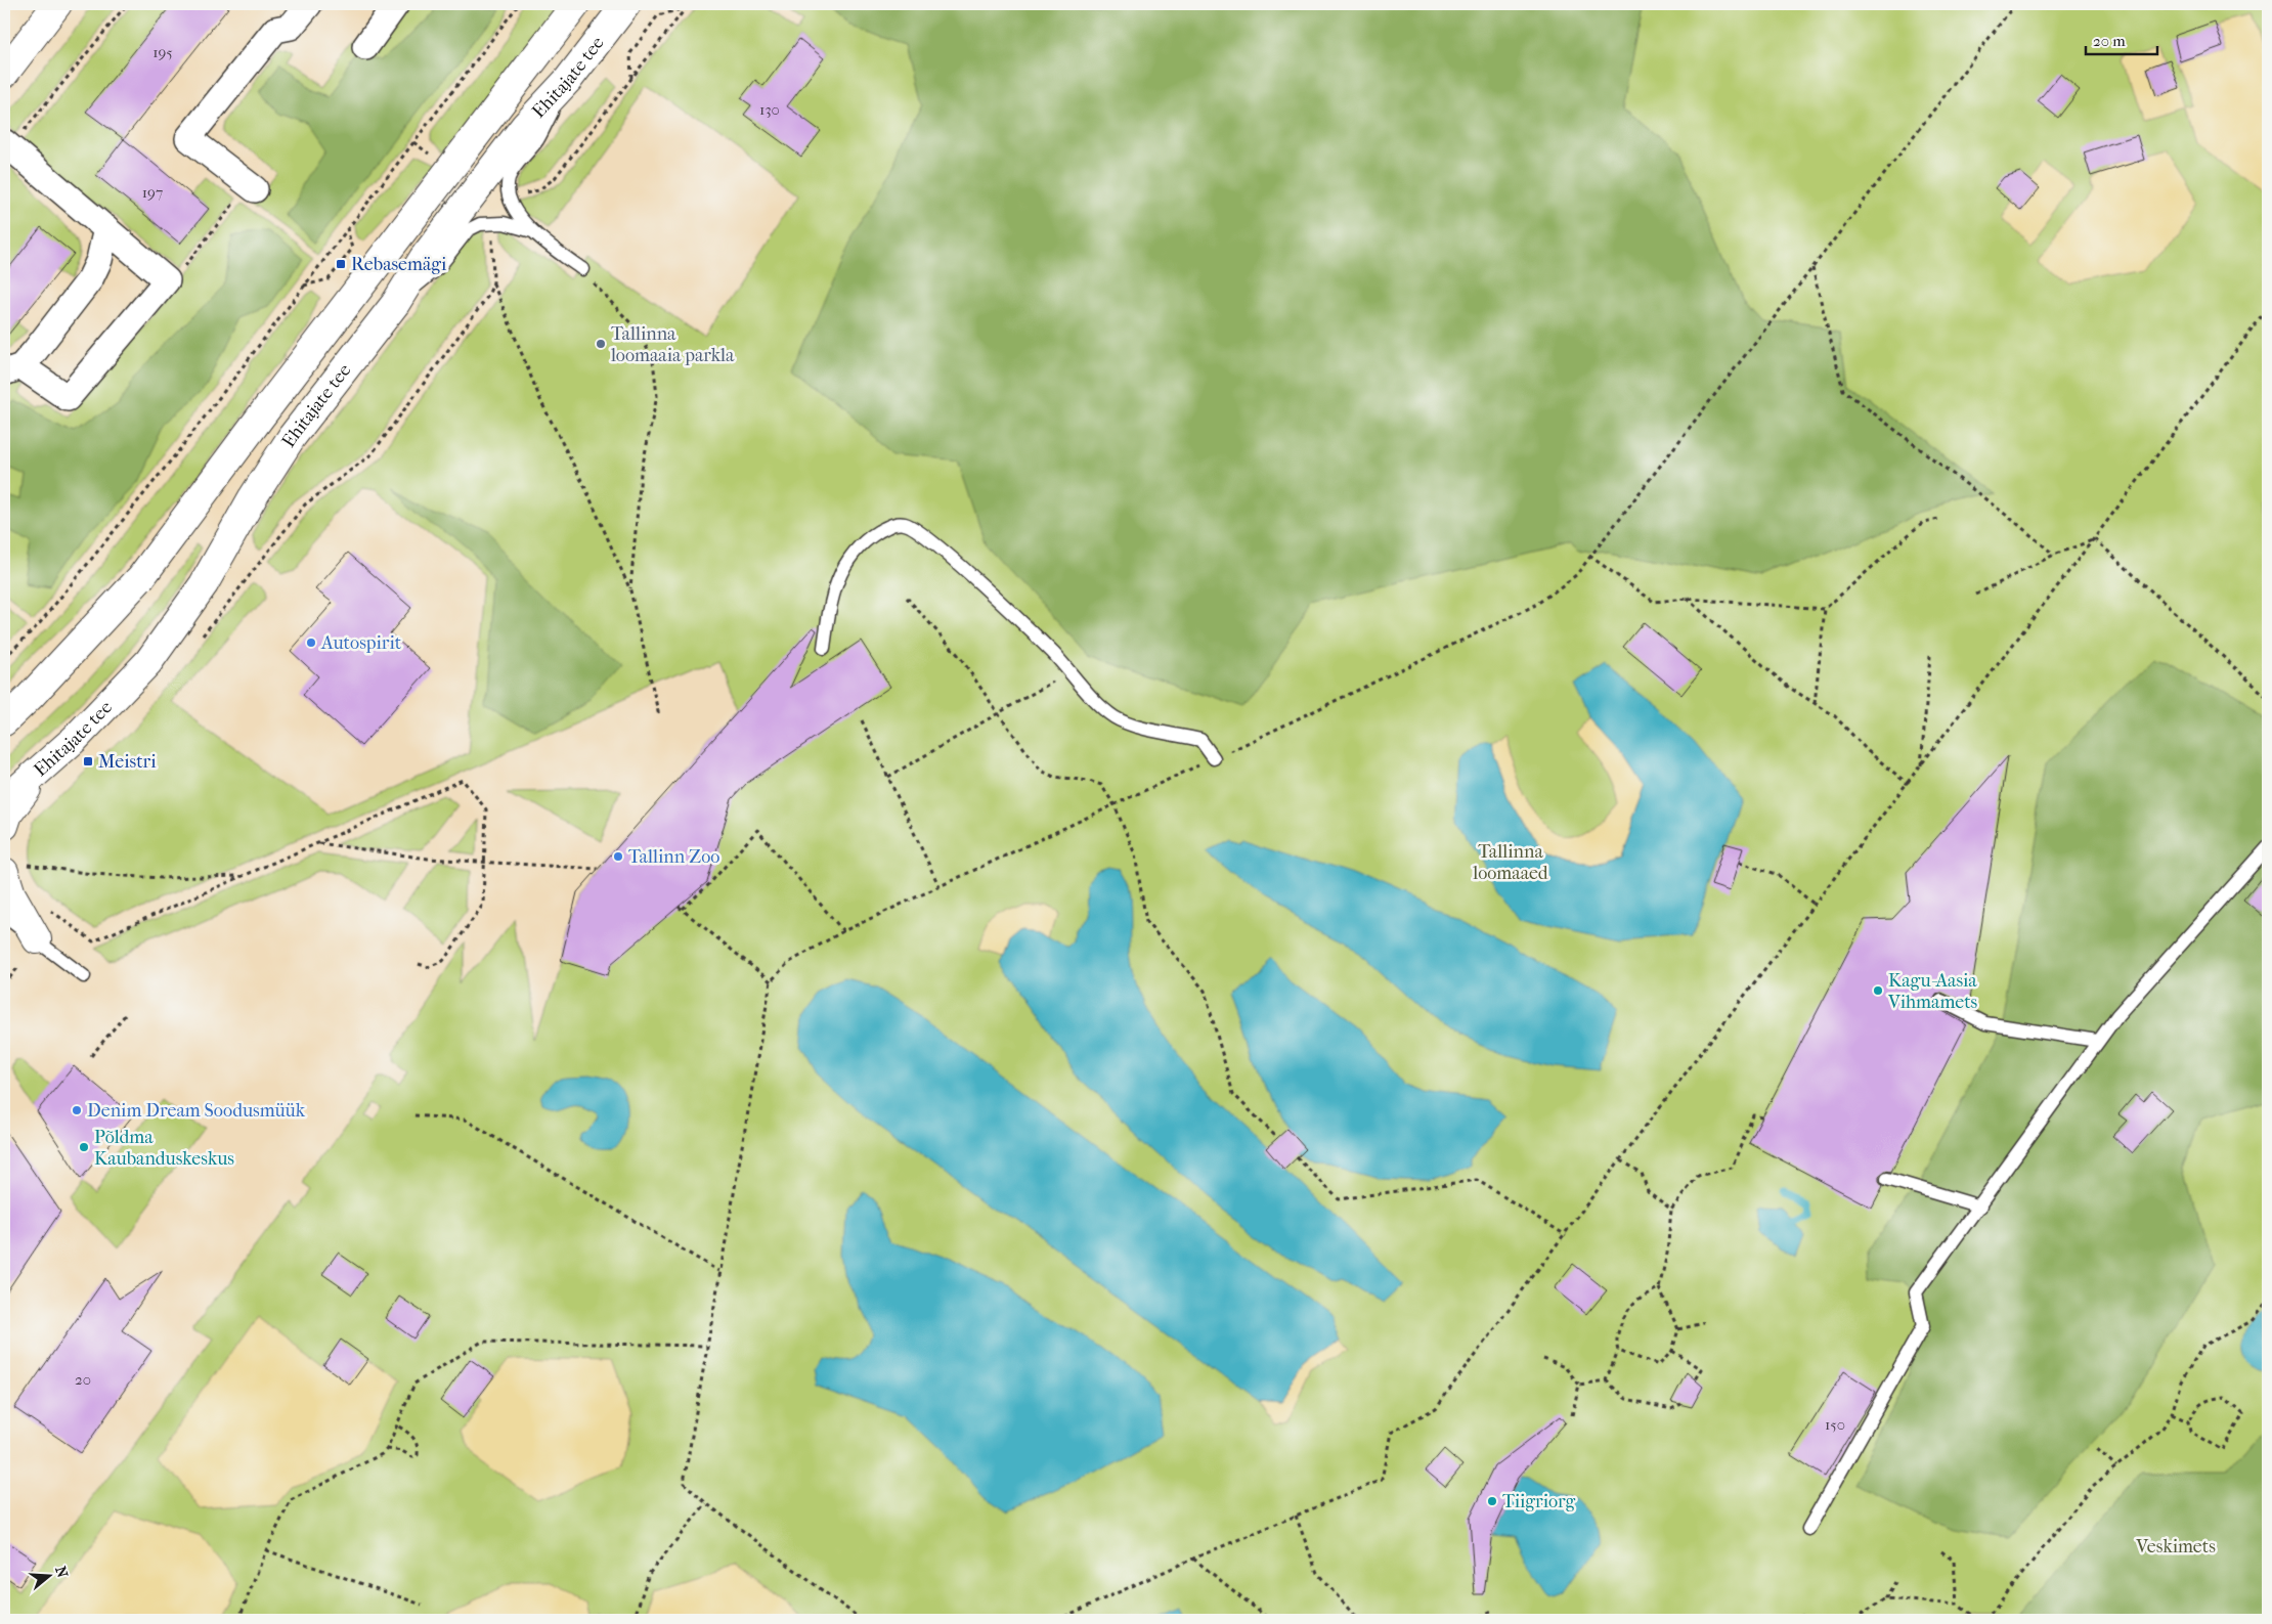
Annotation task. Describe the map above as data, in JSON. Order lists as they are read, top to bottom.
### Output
{
  "streets": {
    "main road": ["Ehitajate tee"]
  },
  "parks": ["Tallinna loomaaed", "Veskimets"],
  "places": {
    "transit": ["Rebasemägi", "Meistri"],
    "other": [
      "Tallinna loomaaia parkla",
      "Autospirit",
      "Tallinn Zoo",
      "Kagu-Aasia Vihmamets",
      "Denim Dream Soodusmüük",
      "Põldma Kaubanduskeskus",
      "Tiigriorg"
    ]
  },
  "house_numbers": [
    "195",
    "130",
    "197",
    "20",
    "150"
  ],
  "scale_bar": "20 m",
  "north": "right"
}
